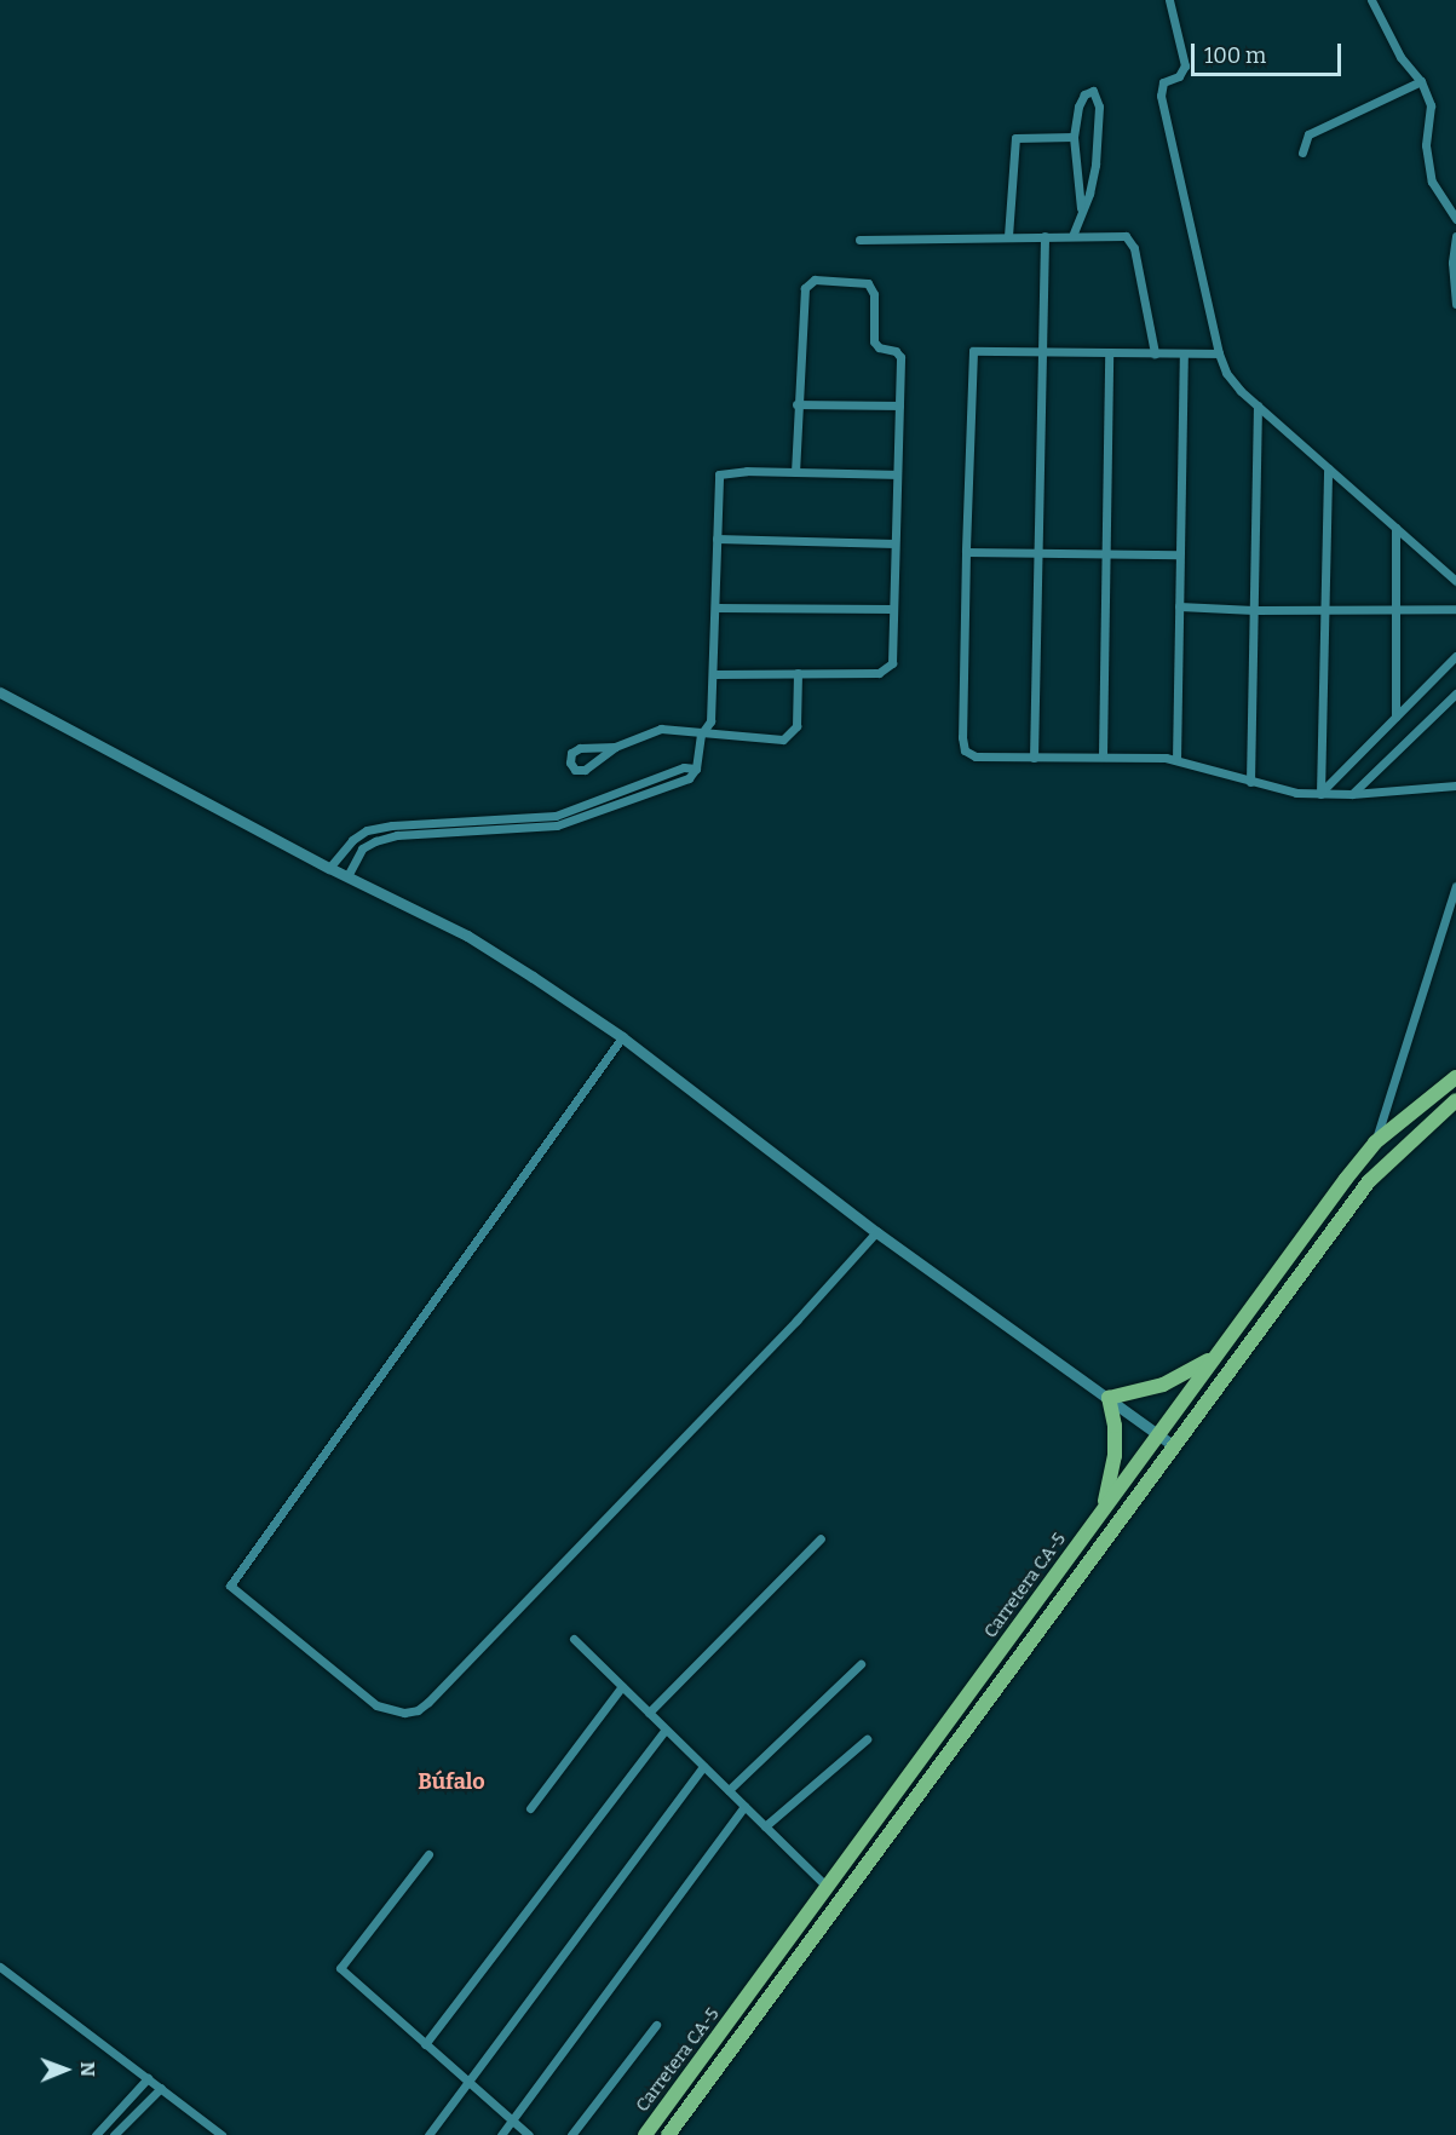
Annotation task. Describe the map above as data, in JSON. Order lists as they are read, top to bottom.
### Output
{
  "streets": {
    "highway": ["Carretera CA-5"]
  },
  "districts": ["Búfalo"],
  "scale_bar": "100 m",
  "north": "right"
}
